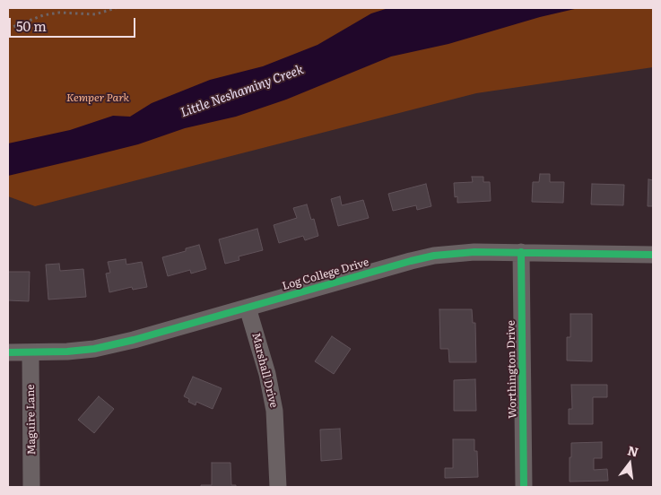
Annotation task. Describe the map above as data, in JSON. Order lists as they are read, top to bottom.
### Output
{
  "streets": {
    "street": [
      "Log College Drive",
      "Worthington Drive",
      "Marshall Drive",
      "Maguire Lane"
    ]
  },
  "crossings": [
    ["Log College Drive", "Worthington Drive"],
    ["Log College Drive", "Marshall Drive"],
    ["Log College Drive", "Maguire Lane"]
  ],
  "water": ["Little Neshaminy Creek"],
  "parks": ["Kemper Park"],
  "scale_bar": "50 m",
  "north": "top"
}
